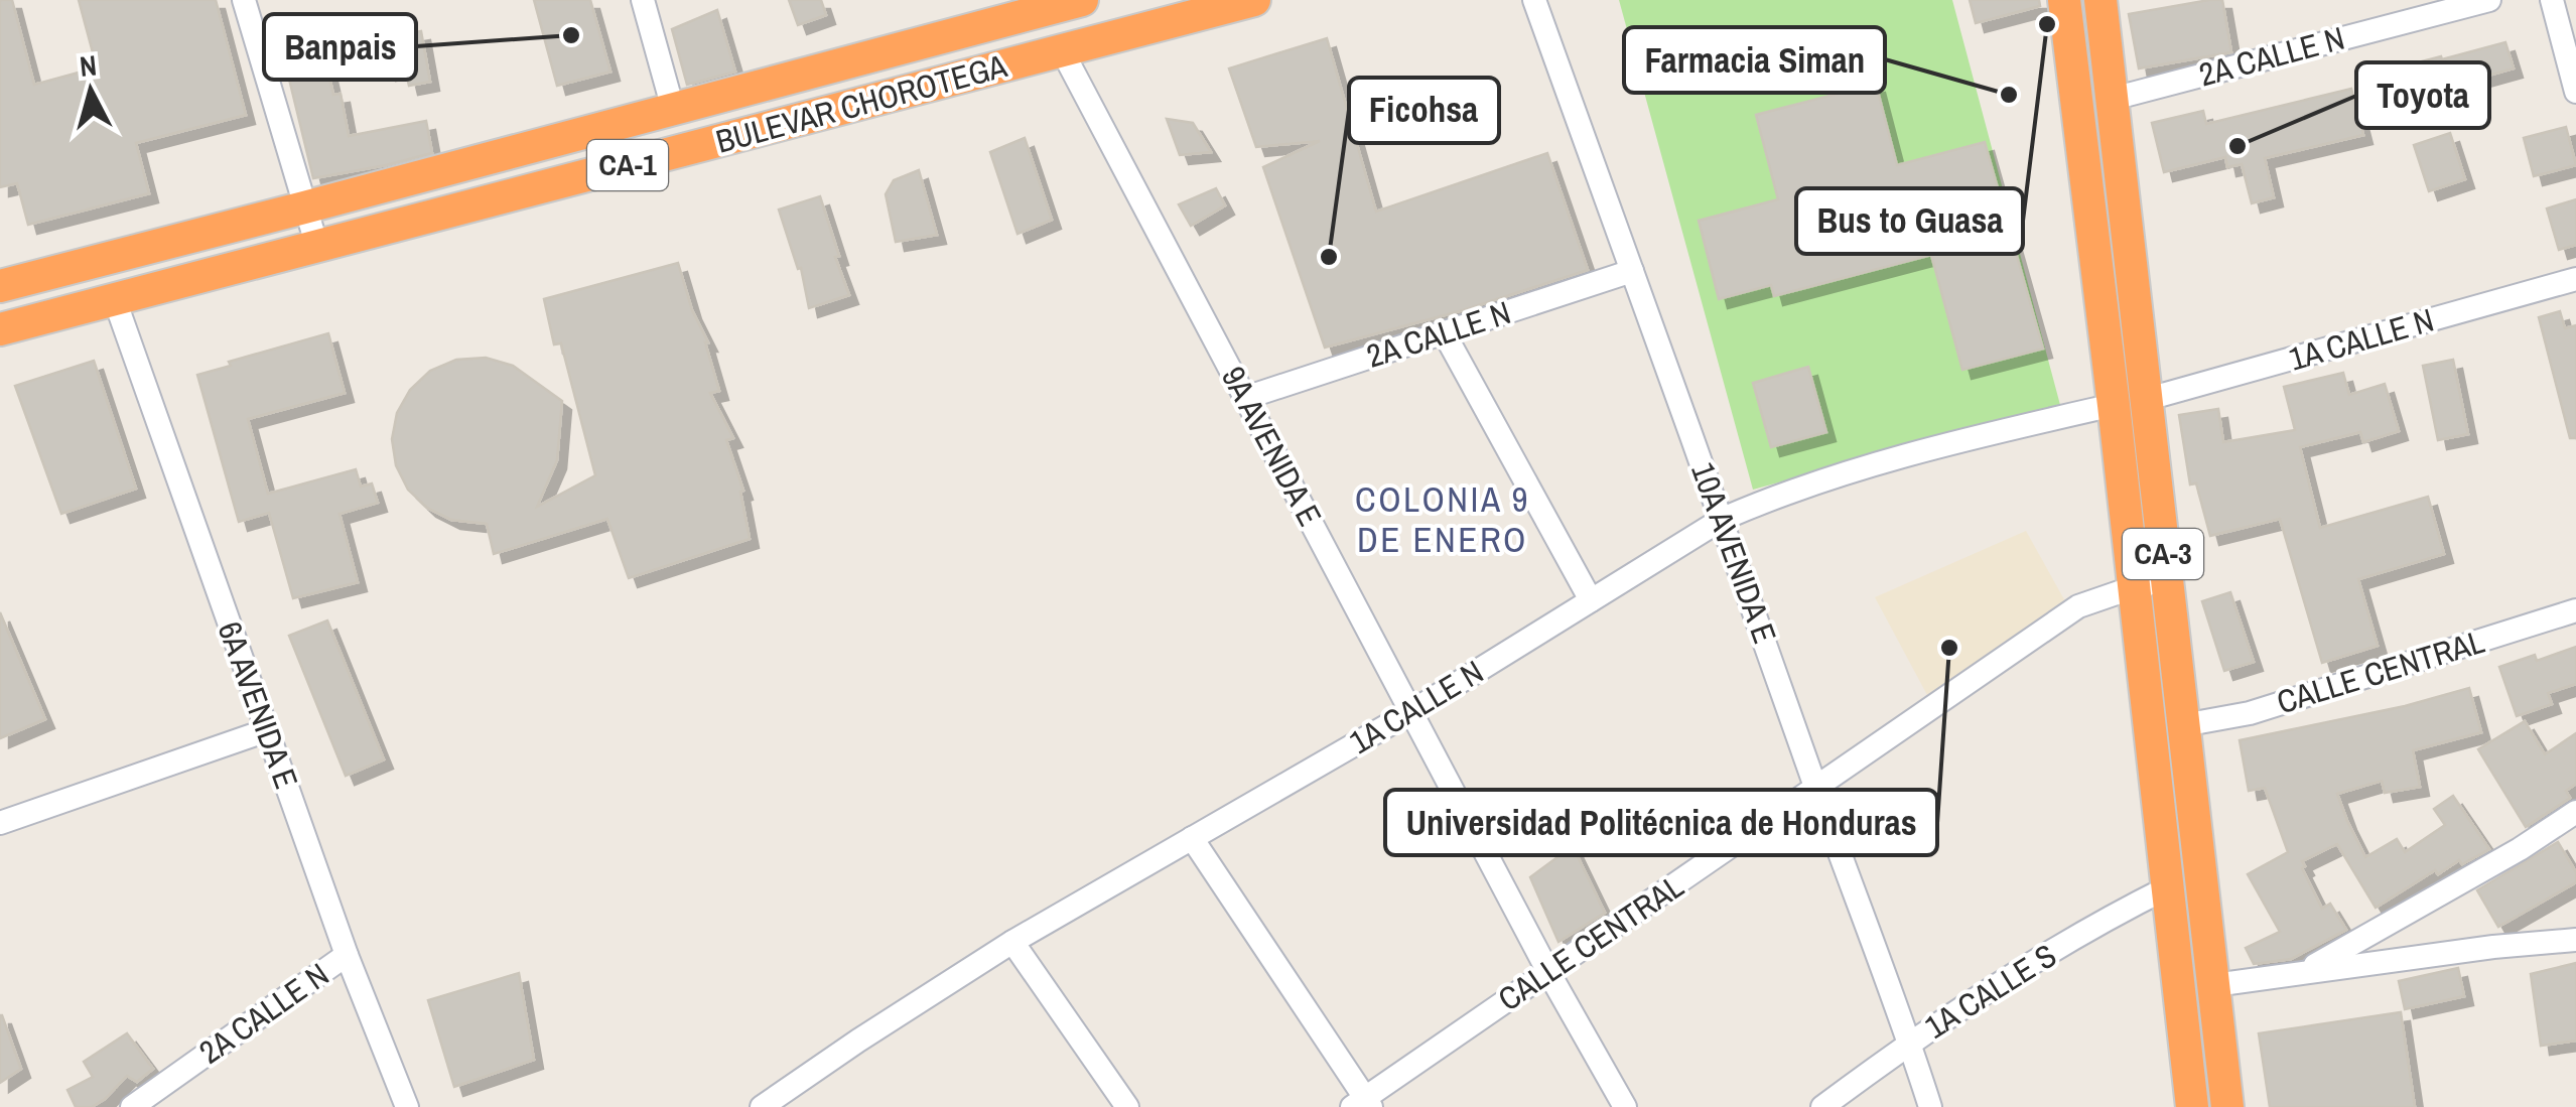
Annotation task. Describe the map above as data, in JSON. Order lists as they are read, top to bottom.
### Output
{
  "streets": {
    "highway": ["BULEVAR CHOROTEGA", "CA-1", "CA-3"],
    "street": [
      "2A CALLE N",
      "1A CALLE N",
      "9A AVENIDA E",
      "10A AVENIDA E",
      "CALLE CENTRAL",
      "6A AVENIDA E",
      "1A CALLE S"
    ]
  },
  "crossings": [
    ["2A CALLE N", "9A AVENIDA E"],
    ["2A CALLE N", "10A AVENIDA E"],
    ["2A CALLE N", "CA-3"],
    ["2A CALLE N", "6A AVENIDA E"],
    ["BULEVAR CHOROTEGA", "9A AVENIDA E"],
    ["BULEVAR CHOROTEGA", "6A AVENIDA E"],
    ["1A CALLE N", "9A AVENIDA E"],
    ["1A CALLE N", "10A AVENIDA E"],
    ["1A CALLE N", "CA-3"],
    ["9A AVENIDA E", "CALLE CENTRAL"],
    ["10A AVENIDA E", "CALLE CENTRAL"],
    ["10A AVENIDA E", "1A CALLE S"],
    ["CA-3", "CALLE CENTRAL"],
    ["CA-3", "1A CALLE S"]
  ],
  "districts": ["COLONIA 9 DE ENERO"],
  "places": [
    "Bus to Guasa",
    "Banpais",
    "Farmacia Siman",
    "Toyota",
    "Ficohsa",
    "Universidad Politécnica de Honduras"
  ],
  "north": "top"
}
